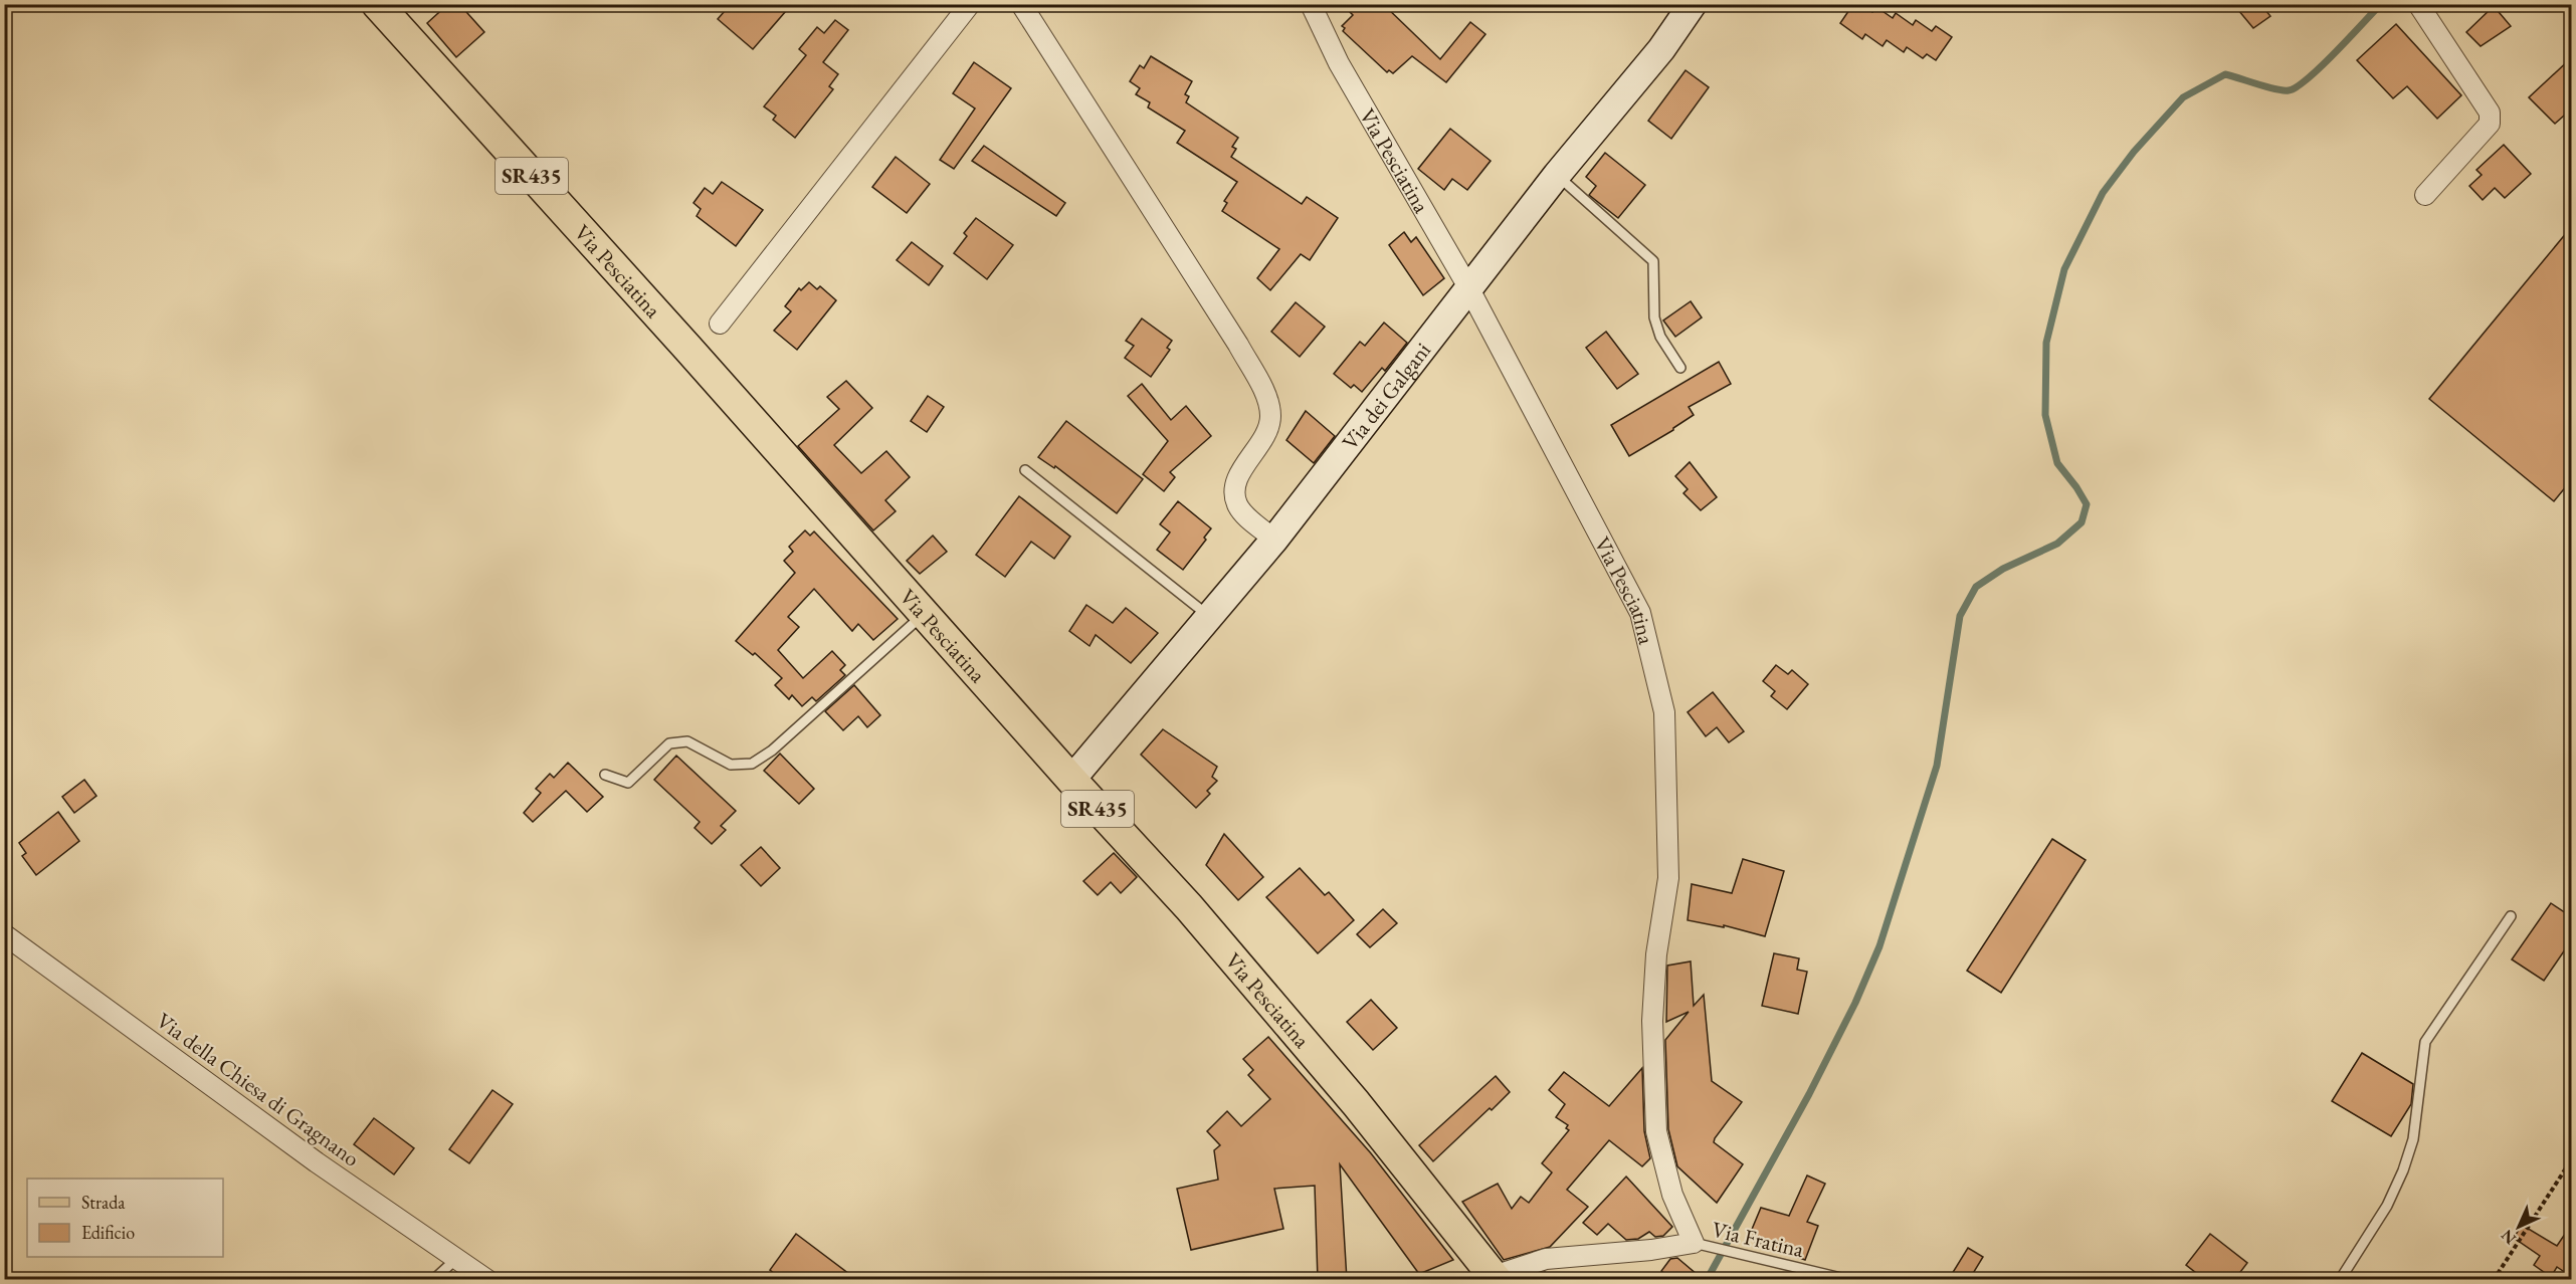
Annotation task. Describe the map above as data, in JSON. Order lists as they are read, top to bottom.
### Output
{
  "streets": {
    "main road": ["Via Pesciatina", "SR435"],
    "street": ["Via dei Galgani", "Via della Chiesa di Gragnano"],
    "lane": ["Via Fratina"]
  },
  "crossings": [
    ["Via Pesciatina", "Via dei Galgani"],
    ["Via Pesciatina", "Via Fratina"]
  ],
  "legend": ["Strada", "Edificio"],
  "north": "bottom left"
}
